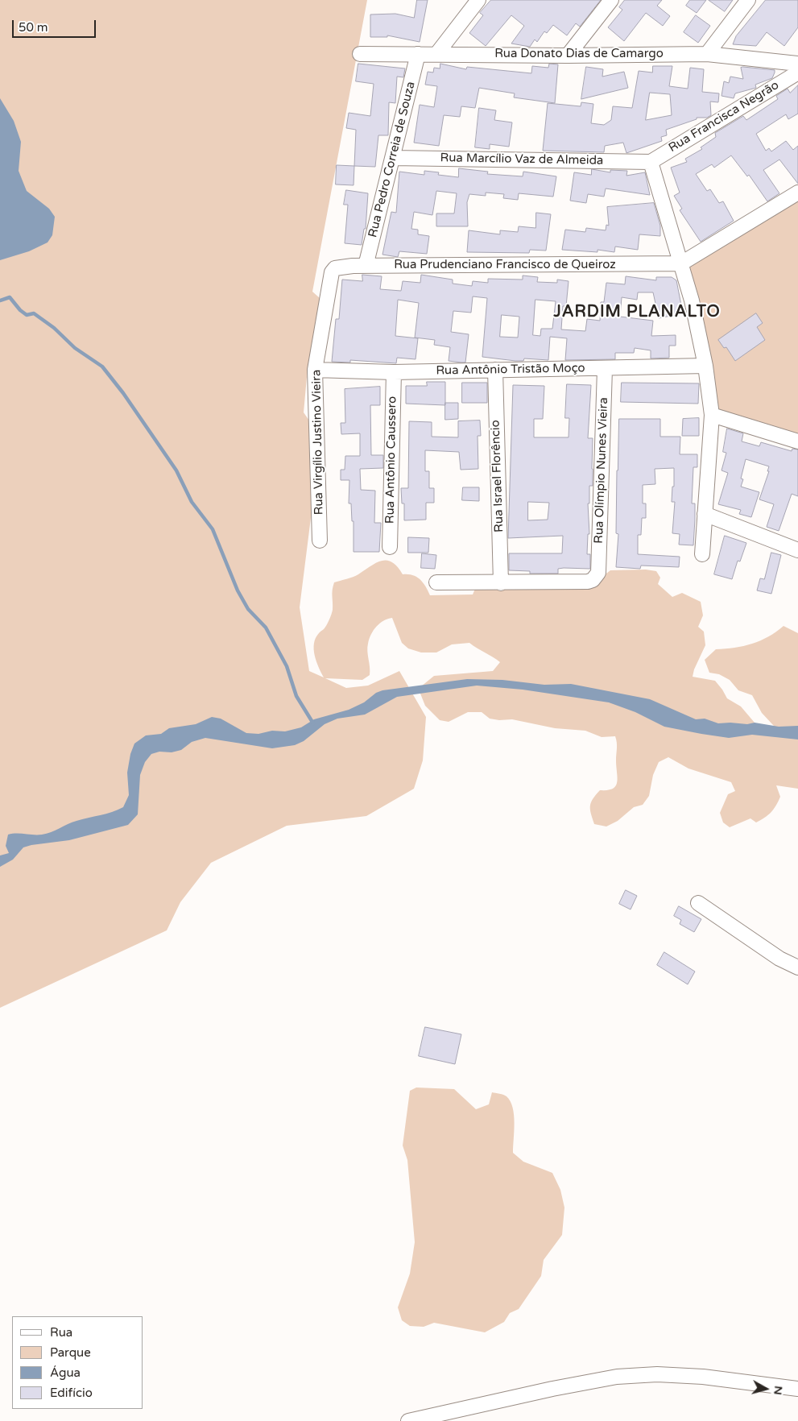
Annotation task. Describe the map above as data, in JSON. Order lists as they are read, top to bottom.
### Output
{
  "streets": {
    "street": [
      "Rua Donato Dias de Camargo",
      "Rua Francisca Negrão",
      "Rua Pedro Correia de Souza",
      "Rua Marcílio Vaz de Almeida",
      "Rua Prudenciano Francisco de Queiroz",
      "Rua Antônio Tristão Moço",
      "Rua Virgílio Justino Vieira",
      "Rua Antônio Caussero",
      "Rua Olímpio Nunes Vieira",
      "Rua Israel Florêncio"
    ]
  },
  "crossings": [
    ["Rua Donato Dias de Camargo", "Rua Pedro Correia de Souza"],
    ["Rua Francisca Negrão", "Rua Marcílio Vaz de Almeida"],
    ["Rua Pedro Correia de Souza", "Rua Marcílio Vaz de Almeida"],
    ["Rua Pedro Correia de Souza", "Rua Prudenciano Francisco de Queiroz"],
    ["Rua Prudenciano Francisco de Queiroz", "Rua Virgílio Justino Vieira"],
    ["Rua Antônio Tristão Moço", "Rua Virgílio Justino Vieira"],
    ["Rua Antônio Tristão Moço", "Rua Antônio Caussero"],
    ["Rua Antônio Tristão Moço", "Rua Olímpio Nunes Vieira"],
    ["Rua Antônio Tristão Moço", "Rua Israel Florêncio"],
    ["Rua Olímpio Nunes Vieira", "Rua Israel Florêncio"]
  ],
  "districts": ["JARDIM PLANALTO"],
  "legend": [
    "Rua",
    "Parque",
    "Água",
    "Edifício"
  ],
  "scale_bar": "50 m",
  "north": "right"
}
